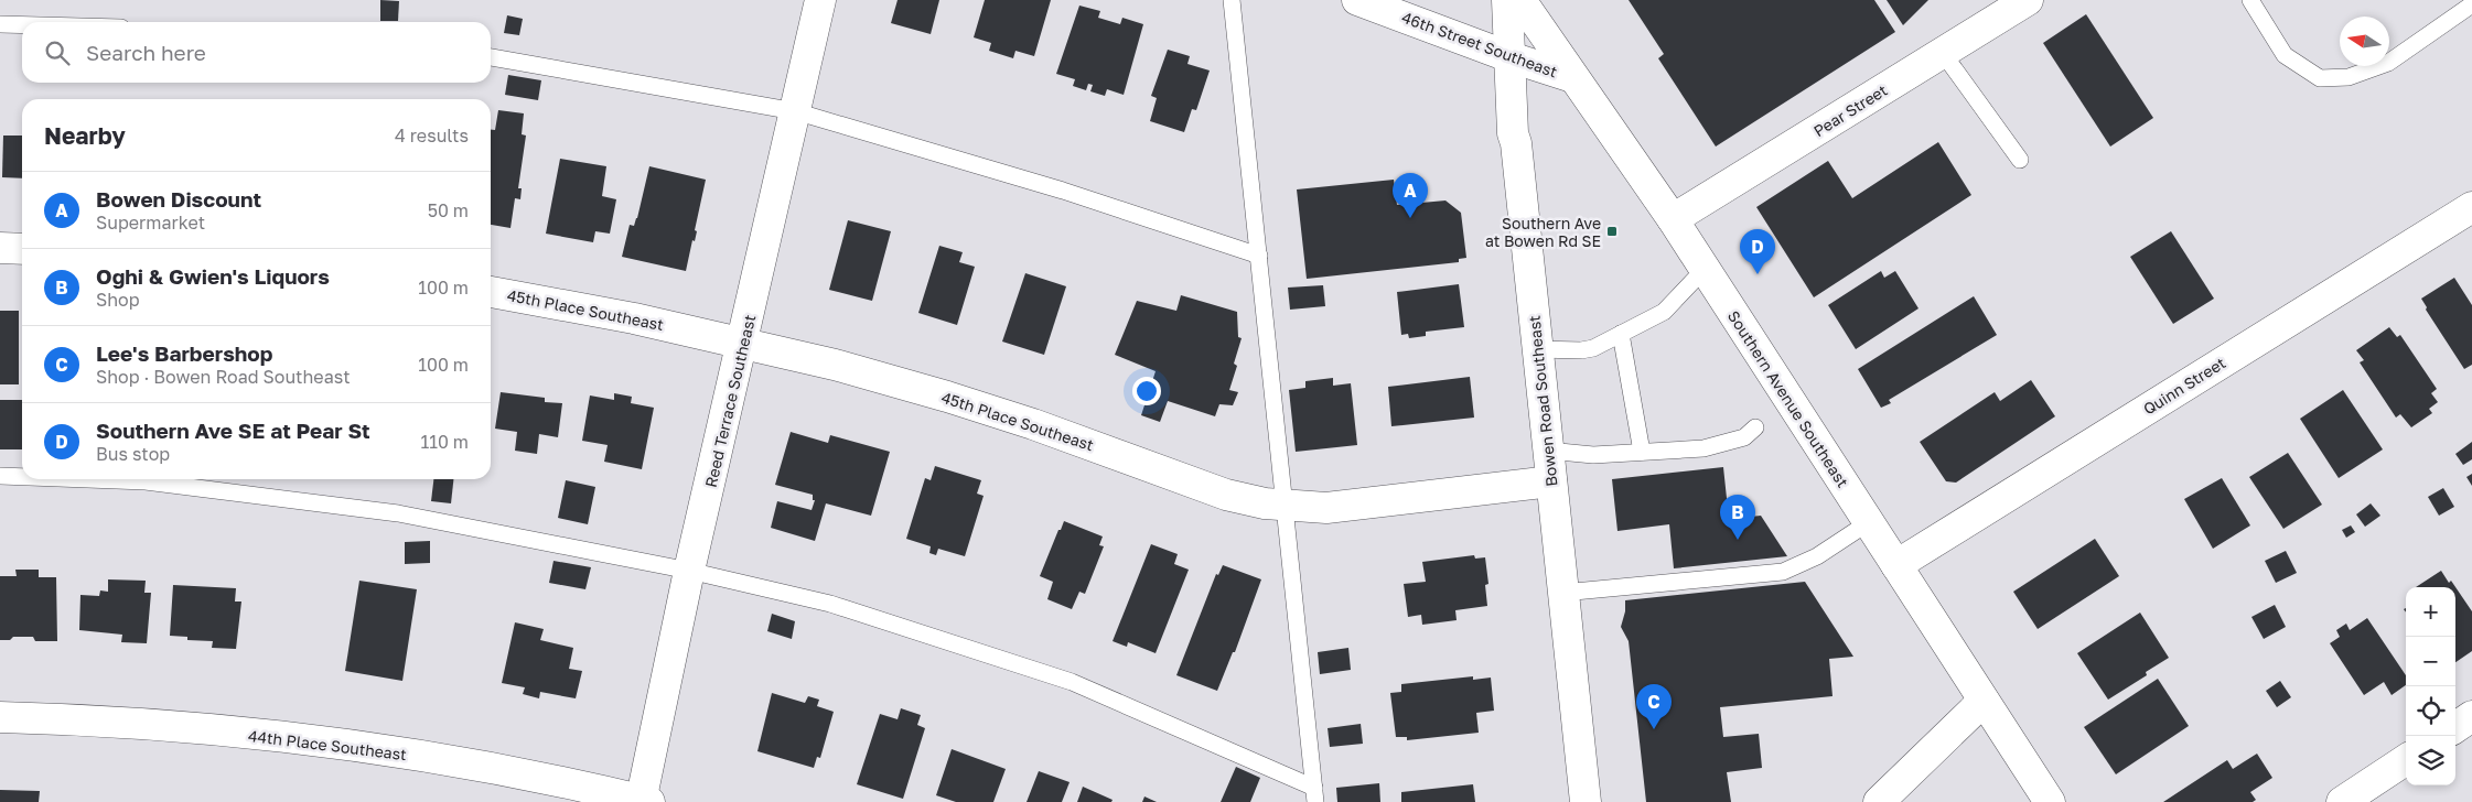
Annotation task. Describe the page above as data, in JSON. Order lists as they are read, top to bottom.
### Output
{
  "streets": {
    "street": [
      "46th Street Southeast",
      "Pear Street",
      "45th Place Southeast",
      "Quinn Street",
      "Southern Avenue Southeast",
      "Reed Terrace Southeast",
      "Bowen Road Southeast",
      "44th Place Southeast"
    ]
  },
  "crossings": [
    ["46th Street Southeast", "Southern Avenue Southeast"],
    ["46th Street Southeast", "Bowen Road Southeast"],
    ["Pear Street", "Southern Avenue Southeast"],
    ["45th Place Southeast", "Reed Terrace Southeast"],
    ["45th Place Southeast", "Bowen Road Southeast"],
    ["Quinn Street", "Southern Avenue Southeast"],
    ["Reed Terrace Southeast", "44th Place Southeast"]
  ],
  "places": {
    "transit": ["Southern Ave at Bowen Rd SE"]
  },
  "north": "left",
  "page": {
    "search": "Search here",
    "heading": ["Nearby", "4 results"],
    "list": [
      {
        "mark": "A",
        "name": "Bowen Discount",
        "note": "Supermarket",
        "value": "50 m"
      },
      {
        "mark": "B",
        "name": "Oghi & Gwien's Liquors",
        "note": "Shop",
        "value": "100 m"
      },
      {
        "mark": "C",
        "name": "Lee's Barbershop",
        "note": "Shop · Bowen Road Southeast",
        "value": "100 m"
      },
      {
        "mark": "D",
        "name": "Southern Ave SE at Pear St",
        "note": "Bus stop",
        "value": "110 m"
      }
    ],
    "pins": [
      "A",
      "D",
      "B",
      "C"
    ],
    "map_buttons": ["+", "−"]
  }
}
